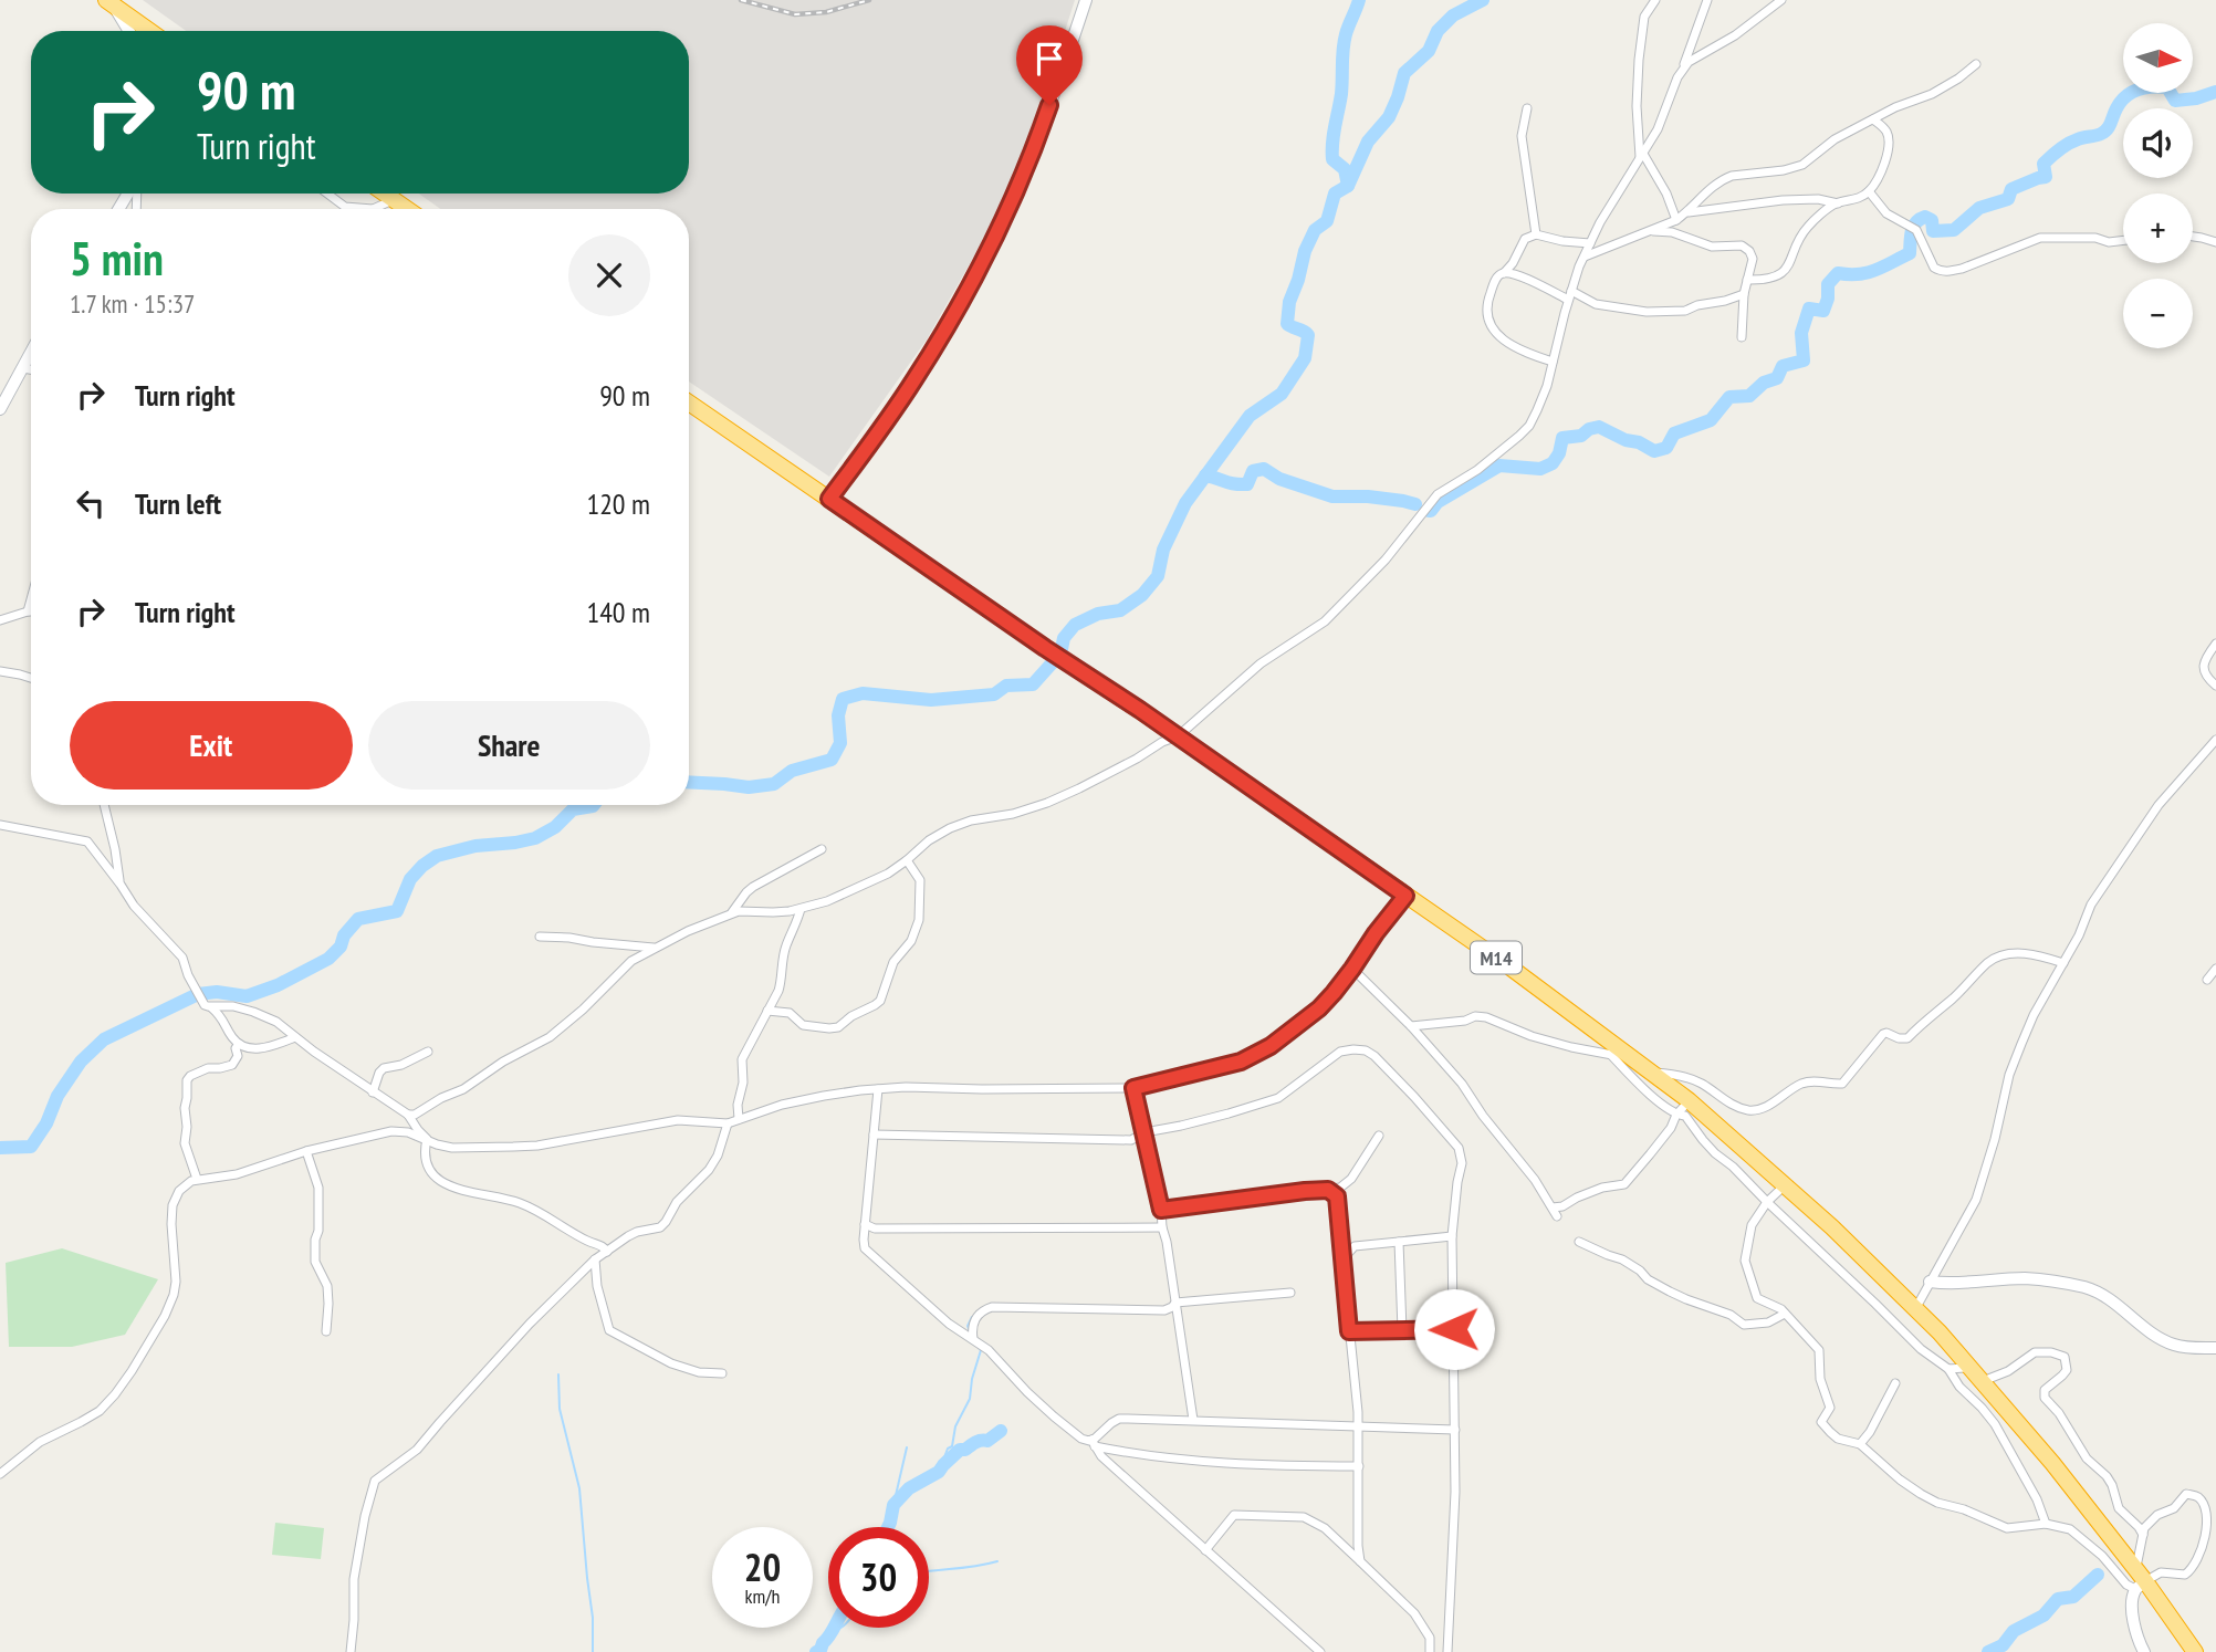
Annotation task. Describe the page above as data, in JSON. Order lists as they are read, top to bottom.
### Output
{
  "streets": {
    "highway": ["M14"]
  },
  "north": "right",
  "page": {
    "map_buttons": ["+", "−"],
    "turn": ["90 m", "Turn right"],
    "heading": ["5 min", "1.7 km · 15:37"],
    "list": [
      {
        "name": "Turn right",
        "value": "90 m"
      },
      {
        "name": "Turn left",
        "value": "120 m"
      },
      {
        "name": "Turn right",
        "value": "140 m"
      }
    ],
    "buttons": ["Exit", "Share"],
    "speed": "20 km/h",
    "limit": "30"
  }
}
